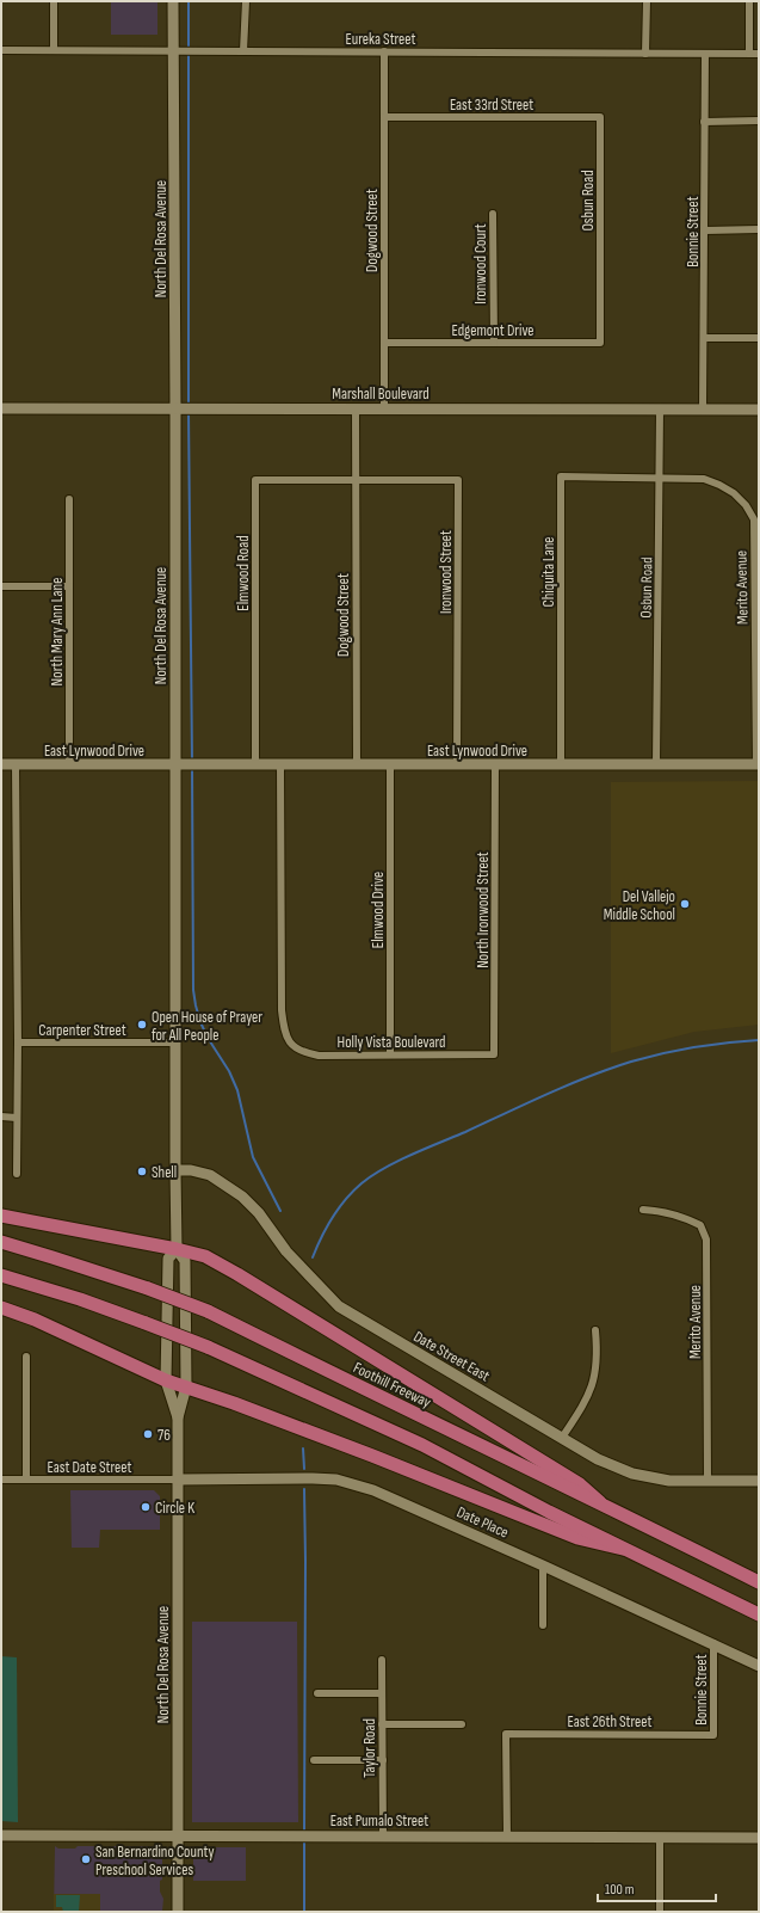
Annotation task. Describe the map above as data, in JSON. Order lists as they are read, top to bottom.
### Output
{
  "streets": {
    "highway": ["Foothill Freeway"],
    "street": [
      "Eureka Street",
      "East 33rd Street",
      "Osbun Road",
      "Dogwood Street",
      "Bonnie Street",
      "North Del Rosa Avenue",
      "Ironwood Court",
      "Edgemont Drive",
      "Marshall Boulevard",
      "Ironwood Street",
      "Chiquita Lane",
      "Elmwood Road",
      "Merito Avenue",
      "North Mary Ann Lane",
      "East Lynwood Drive",
      "Elmwood Drive",
      "North Ironwood Street",
      "Carpenter Street",
      "Holly Vista Boulevard",
      "Date Street East",
      "East Date Street",
      "Date Place",
      "East 26th Street",
      "Taylor Road",
      "East Pumalo Street"
    ]
  },
  "crossings": [
    ["Eureka Street", "Dogwood Street"],
    ["Eureka Street", "Bonnie Street"],
    ["Eureka Street", "North Del Rosa Avenue"],
    ["East 33rd Street", "Osbun Road"],
    ["East 33rd Street", "Dogwood Street"],
    ["Osbun Road", "Edgemont Drive"],
    ["Osbun Road", "Marshall Boulevard"],
    ["Osbun Road", "Chiquita Lane"],
    ["Osbun Road", "Merito Avenue"],
    ["Osbun Road", "East Lynwood Drive"],
    ["Dogwood Street", "Edgemont Drive"],
    ["Dogwood Street", "Marshall Boulevard"],
    ["Dogwood Street", "Ironwood Street"],
    ["Dogwood Street", "Elmwood Road"],
    ["Dogwood Street", "East Lynwood Drive"],
    ["Bonnie Street", "Marshall Boulevard"],
    ["Bonnie Street", "Date Place"],
    ["Bonnie Street", "East 26th Street"],
    ["North Del Rosa Avenue", "Marshall Boulevard"],
    ["North Del Rosa Avenue", "East Lynwood Drive"],
    ["North Del Rosa Avenue", "Carpenter Street"],
    ["North Del Rosa Avenue", "Date Street East"],
    ["North Del Rosa Avenue", "East Date Street"],
    ["North Del Rosa Avenue", "Date Place"],
    ["North Del Rosa Avenue", "East Pumalo Street"],
    ["Ironwood Court", "Edgemont Drive"],
    ["Ironwood Street", "Elmwood Road"],
    ["Ironwood Street", "East Lynwood Drive"],
    ["Chiquita Lane", "Merito Avenue"],
    ["Chiquita Lane", "East Lynwood Drive"],
    ["Elmwood Road", "East Lynwood Drive"],
    ["Merito Avenue", "East Lynwood Drive"],
    ["Merito Avenue", "Date Street East"],
    ["North Mary Ann Lane", "East Lynwood Drive"],
    ["East Lynwood Drive", "Elmwood Drive"],
    ["East Lynwood Drive", "North Ironwood Street"],
    ["East Lynwood Drive", "Holly Vista Boulevard"],
    ["Elmwood Drive", "Holly Vista Boulevard"],
    ["North Ironwood Street", "Holly Vista Boulevard"],
    ["East Date Street", "Date Place"],
    ["East 26th Street", "East Pumalo Street"],
    ["Taylor Road", "East Pumalo Street"]
  ],
  "places": [
    "Del Vallejo Middle School",
    "Open House of Prayer for All People",
    "Shell",
    "76",
    "Circle K",
    "San Bernardino County Preschool Services"
  ],
  "scale_bar": "100 m"
}
